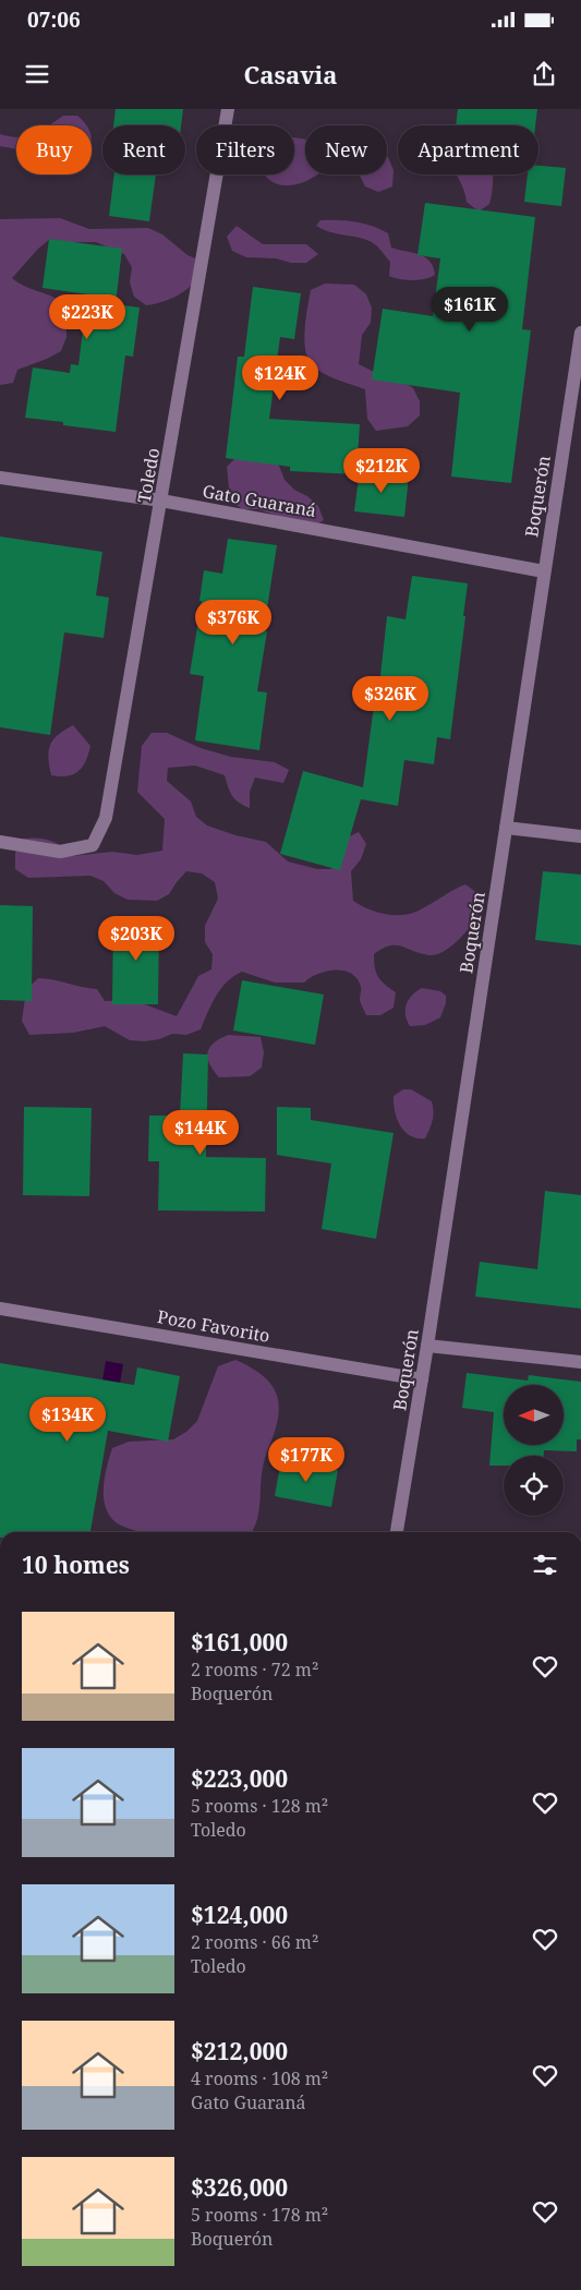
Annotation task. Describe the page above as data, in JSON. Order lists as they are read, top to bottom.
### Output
{
  "streets": {
    "street": [
      "Toledo",
      "Boquerón",
      "Gato Guaraná",
      "Pozo Favorito"
    ]
  },
  "crossings": [
    ["Toledo", "Gato Guaraná"],
    ["Boquerón", "Gato Guaraná"],
    ["Boquerón", "Pozo Favorito"]
  ],
  "north": "left",
  "page": {
    "status": "07:06",
    "header": "Casavia",
    "chip": [
      "Buy",
      "Rent",
      "Filters",
      "New",
      "Apartment"
    ],
    "price": [
      "$161K",
      "$223K",
      "$124K",
      "$212K",
      "$376K",
      "$326K",
      "$203K",
      "$144K",
      "$134K",
      "$177K"
    ],
    "heading": "10 homes",
    "list": [
      {
        "name": "$161,000",
        "note": "2 rooms · 72 m² · Boquerón"
      },
      {
        "name": "$223,000",
        "note": "5 rooms · 128 m² · Toledo"
      },
      {
        "name": "$124,000",
        "note": "2 rooms · 66 m² · Toledo"
      },
      {
        "name": "$212,000",
        "note": "4 rooms · 108 m² · Gato Guaraná"
      },
      {
        "name": "$326,000",
        "note": "5 rooms · 178 m² · Boquerón"
      }
    ]
  }
}
